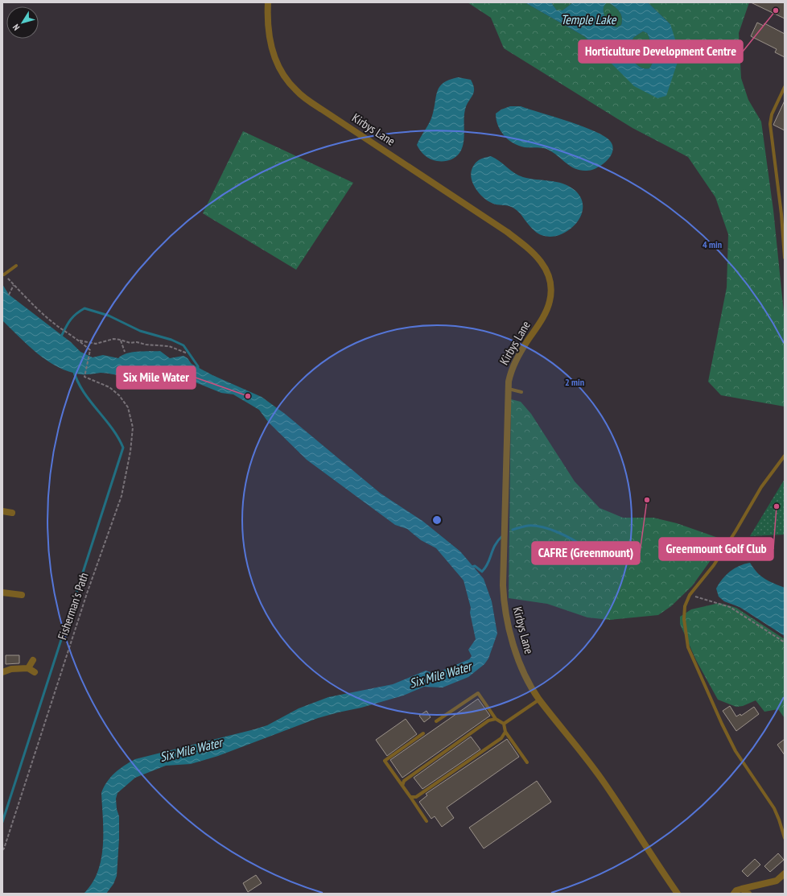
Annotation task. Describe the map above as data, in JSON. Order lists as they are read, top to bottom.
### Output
{
  "streets": {
    "street": ["Kirbys Lane"],
    "path": ["Fisherman's Path"]
  },
  "water": ["Temple Lake", "Six Mile Water"],
  "places": [
    "Horticulture Development Centre",
    "Six Mile Water",
    "CAFRE (Greenmount)",
    "Greenmount Golf Club"
  ],
  "north": "bottom left",
  "rings": ["4 min", "2 min"]
}
